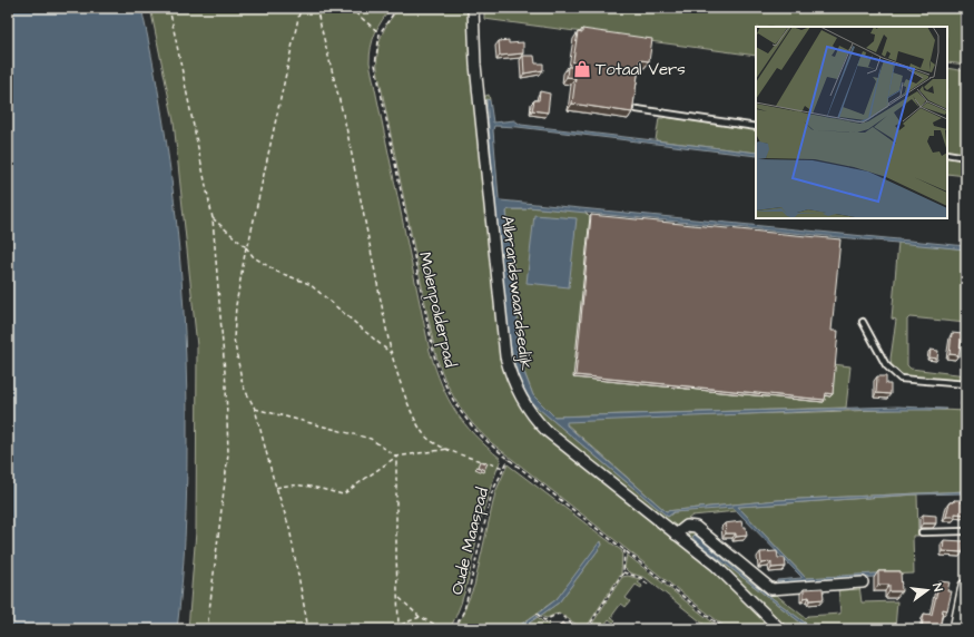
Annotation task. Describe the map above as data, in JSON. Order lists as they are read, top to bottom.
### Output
{
  "streets": {
    "street": ["Albrandswaardsedijk"],
    "path": ["Molenpolderpad", "Oude Maaspad"]
  },
  "crossings": [
    ["Molenpolderpad", "Oude Maaspad"]
  ],
  "places": {
    "shop": ["Totaal Vers"]
  },
  "north": "right"
}
